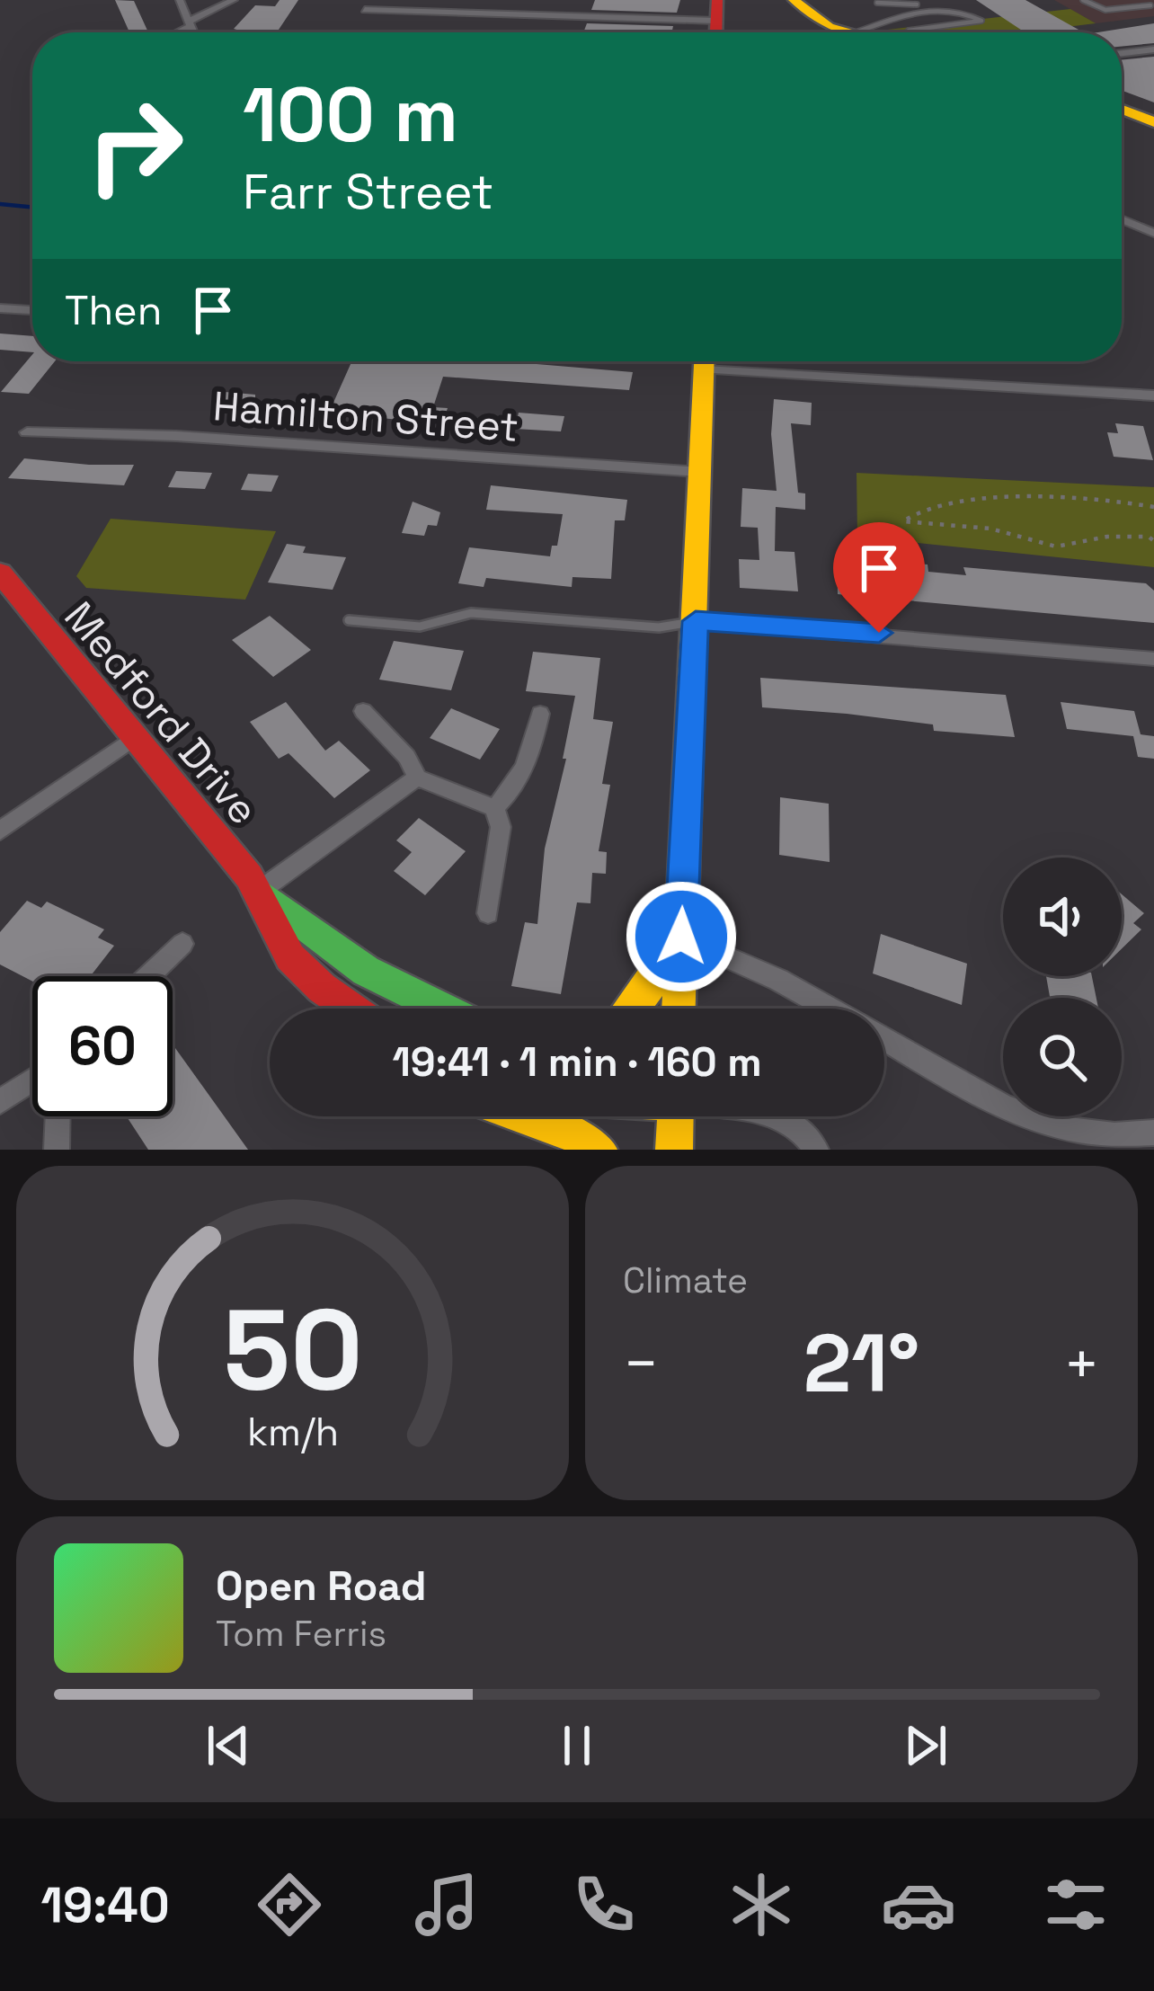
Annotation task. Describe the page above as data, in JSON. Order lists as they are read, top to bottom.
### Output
{
  "streets": {
    "main road": ["Medford Drive"],
    "street": ["Hamilton Street"]
  },
  "page": {
    "turn": ["100 m", "Farr Street"],
    "then": "Then",
    "limit": "60",
    "trip": "19:41 · 1 min · 160 m",
    "tile": "Climate",
    "heat": ["−", "21°", "+"],
    "song": ["Open Road", "Tom Ferris"],
    "tabs": "19:40",
    "gauge": ["50", "km/h"]
  }
}
